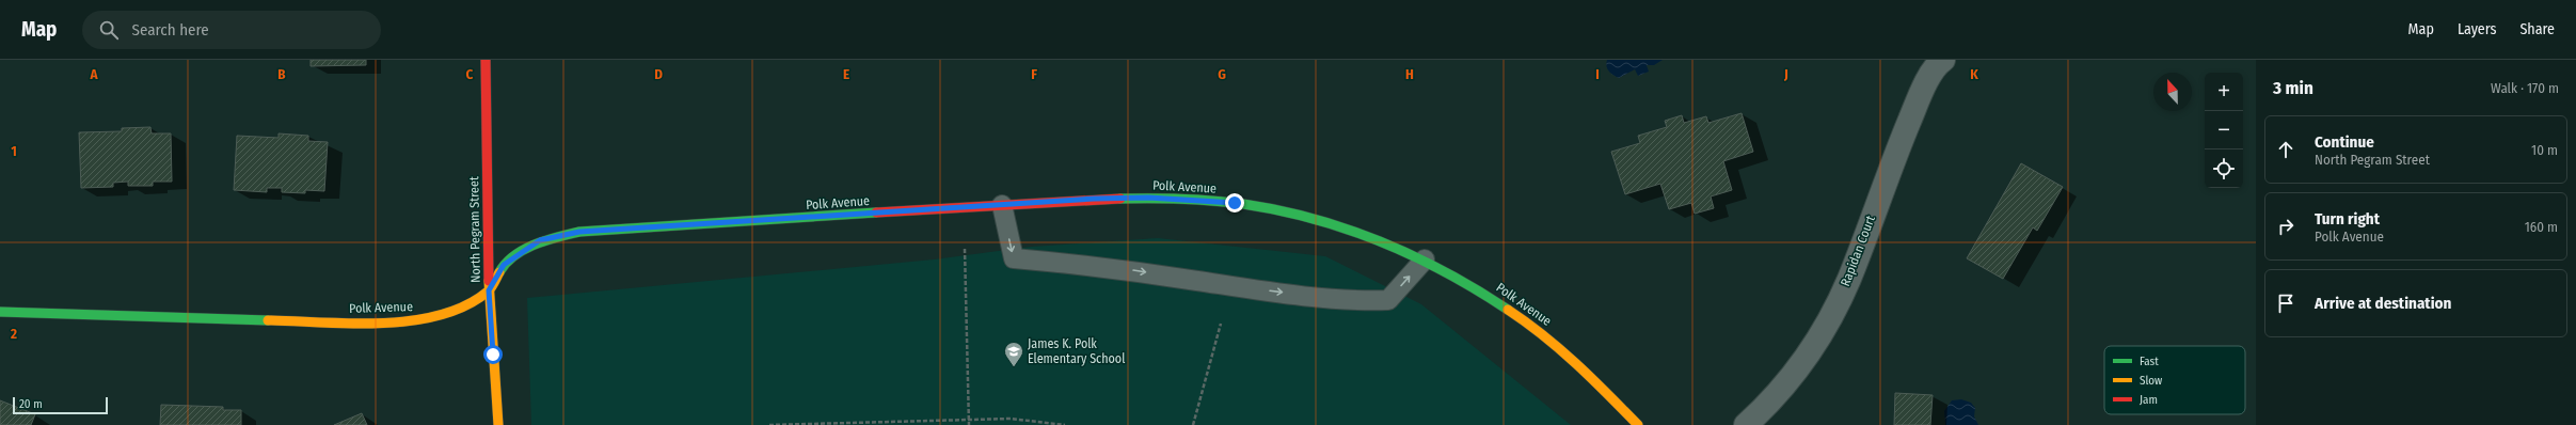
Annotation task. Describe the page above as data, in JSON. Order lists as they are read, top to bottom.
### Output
{
  "streets": {
    "street": ["Polk Avenue", "North Pegram Street", "Rapidan Court"]
  },
  "crossings": [
    ["Polk Avenue", "North Pegram Street"]
  ],
  "places": {
    "school or university": ["James K. Polk Elementary School"]
  },
  "legend": ["Fast", "Slow", "Jam"],
  "scale_bar": "20 m",
  "north": "top",
  "page": {
    "header": "Map",
    "search": "Search here",
    "nav": ["Map", "Layers", "Share"],
    "heading": ["3 min", "Walk · 170 m"],
    "map_buttons": ["+", "−"],
    "list": [
      ["Continue", "North Pegram Street", "10 m"],
      ["Turn right", "Polk Avenue", "160 m"],
      "Arrive at destination"
    ],
    "scale": "20 m"
  },
  "grid": {
    "columns": [
      "A",
      "B",
      "C",
      "D",
      "E",
      "F",
      "G",
      "H",
      "I",
      "J",
      "K"
    ],
    "rows": ["1", "2"]
  }
}
